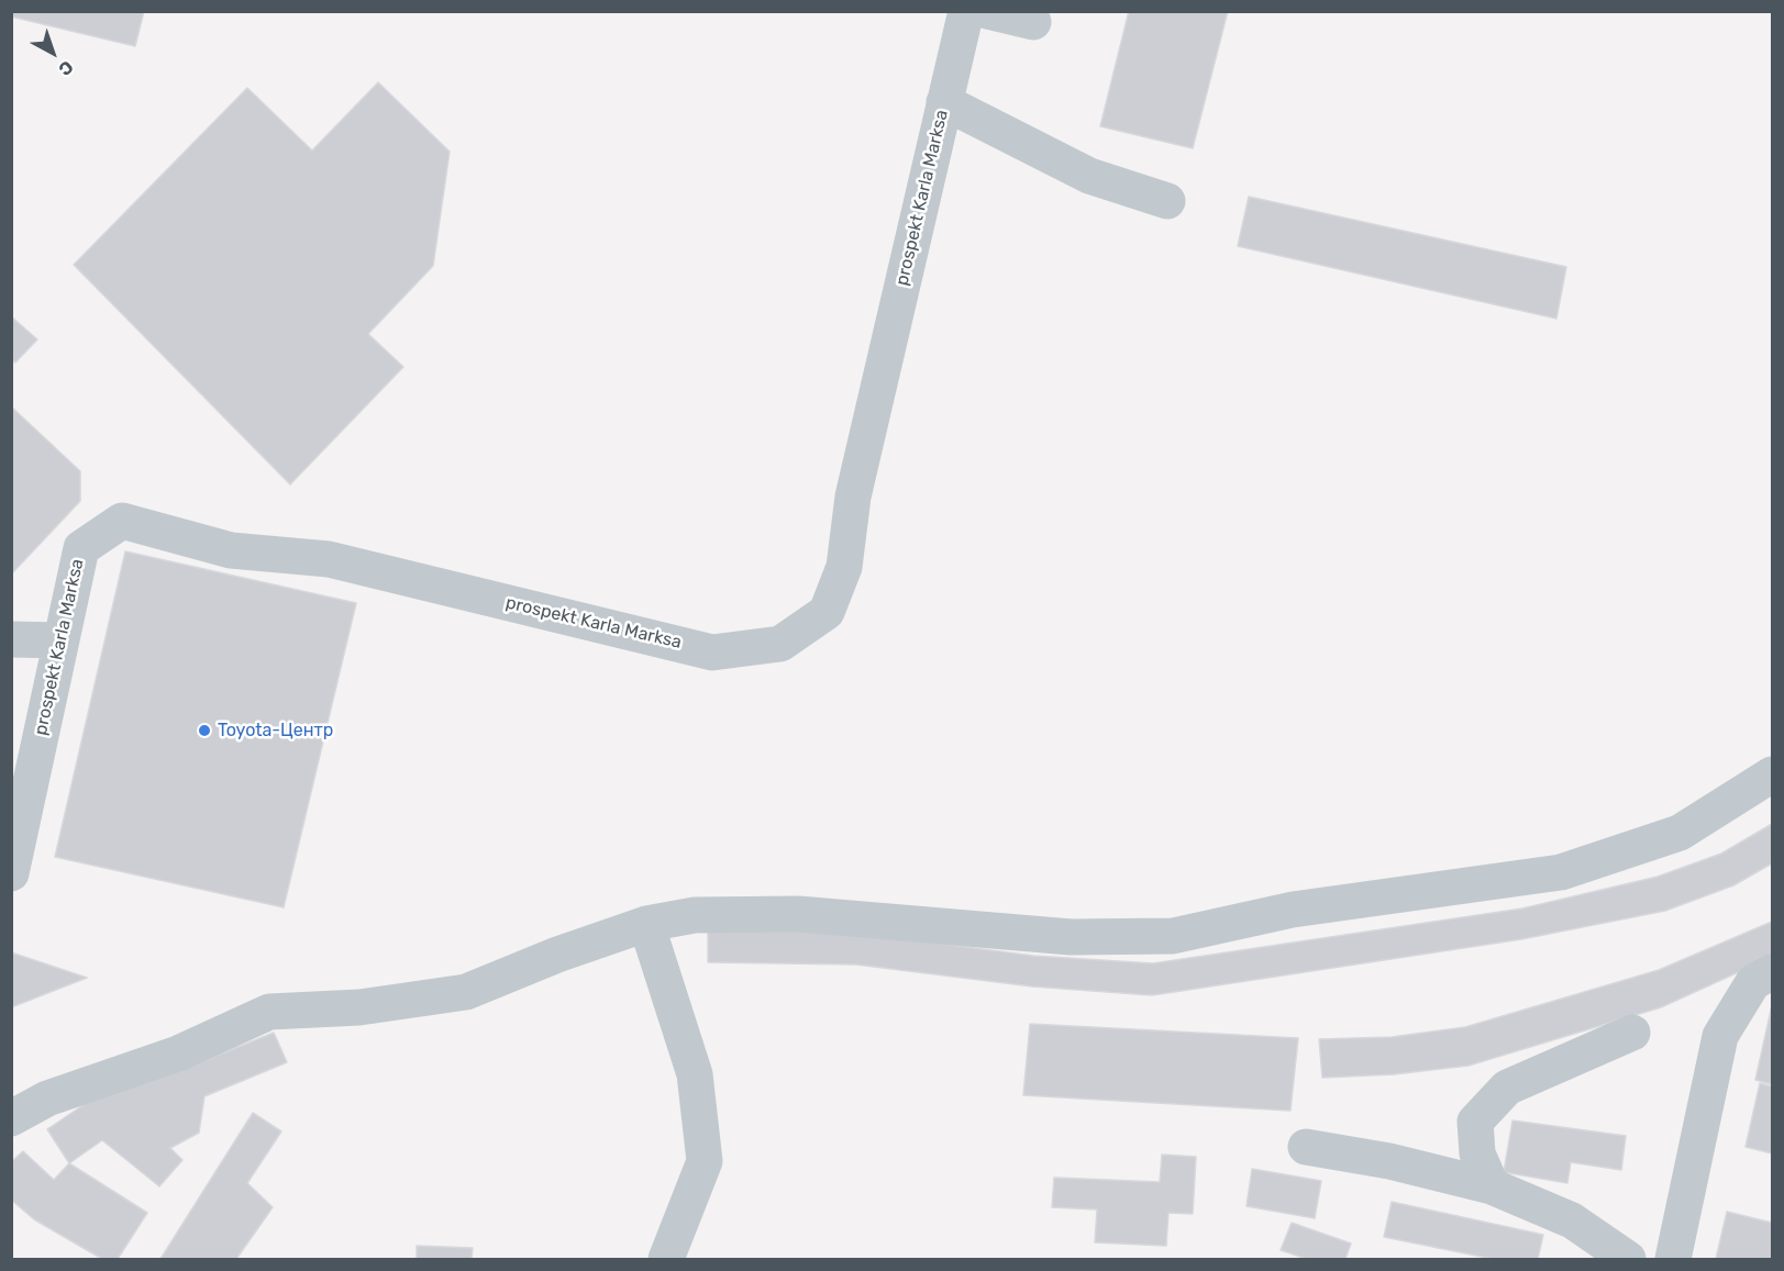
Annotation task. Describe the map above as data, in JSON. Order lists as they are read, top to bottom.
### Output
{
  "streets": {
    "street": ["prospekt Karla Marksa"]
  },
  "places": ["Toyota-Центр"],
  "north": "bottom right"
}
